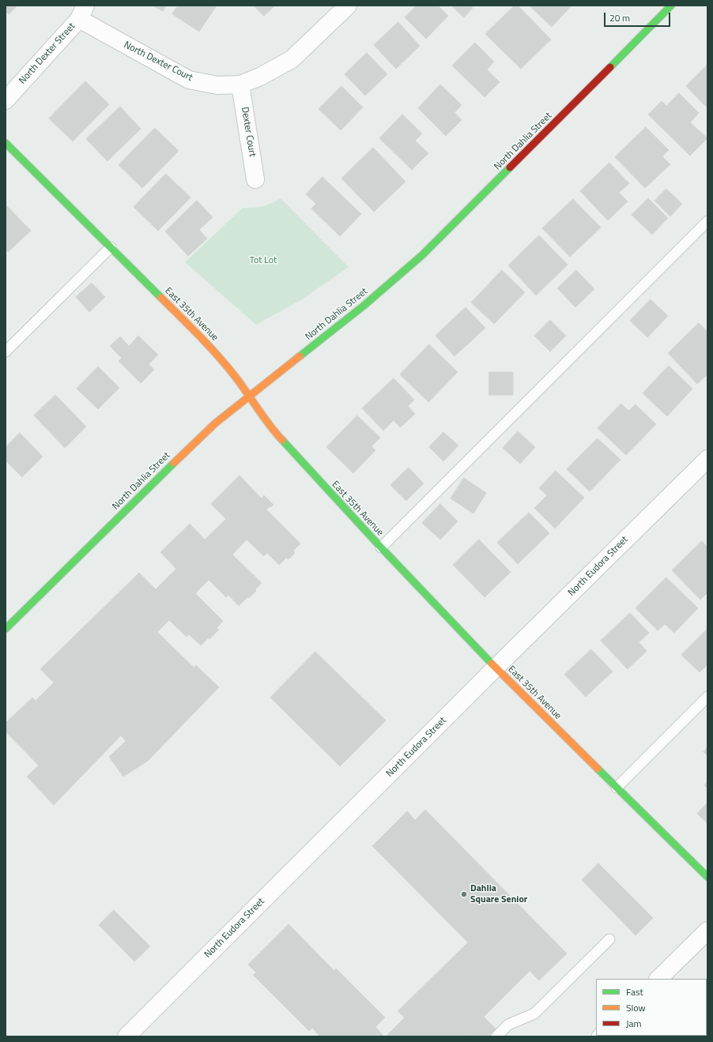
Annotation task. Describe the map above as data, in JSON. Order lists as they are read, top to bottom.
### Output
{
  "streets": {
    "street": [
      "North Dexter Street",
      "North Dexter Court",
      "Dexter Court",
      "North Dahlia Street",
      "East 35th Avenue",
      "North Eudora Street"
    ]
  },
  "crossings": [
    ["North Dexter Street", "North Dexter Court"],
    ["North Dexter Court", "Dexter Court"],
    ["North Dahlia Street", "East 35th Avenue"],
    ["East 35th Avenue", "North Eudora Street"]
  ],
  "parks": ["Tot Lot"],
  "places": ["Dahlia Square Senior"],
  "legend": ["Fast", "Slow", "Jam"],
  "scale_bar": "20 m"
}
